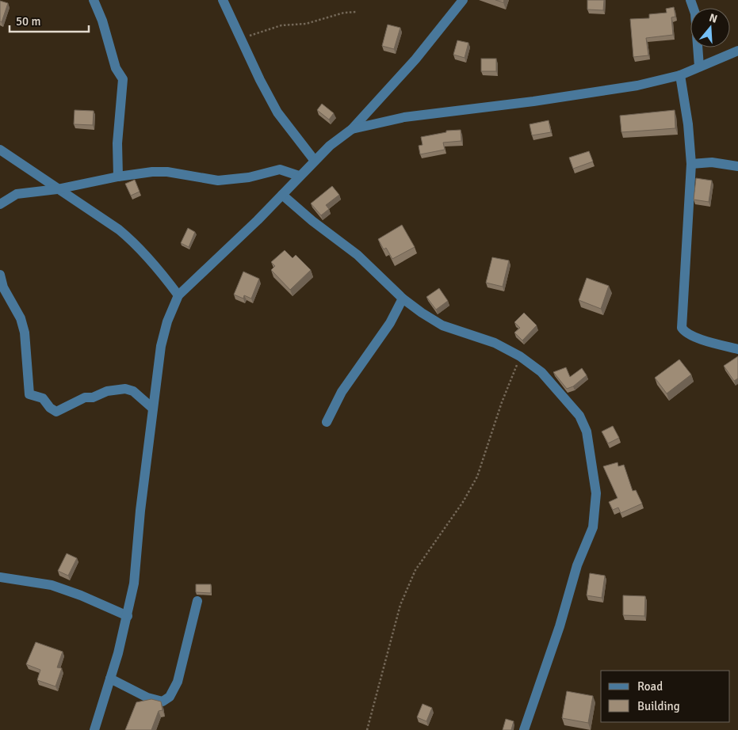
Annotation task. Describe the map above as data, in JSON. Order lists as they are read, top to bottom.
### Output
{
  "legend": ["Road", "Building"],
  "scale_bar": "50 m",
  "north": "top"
}
